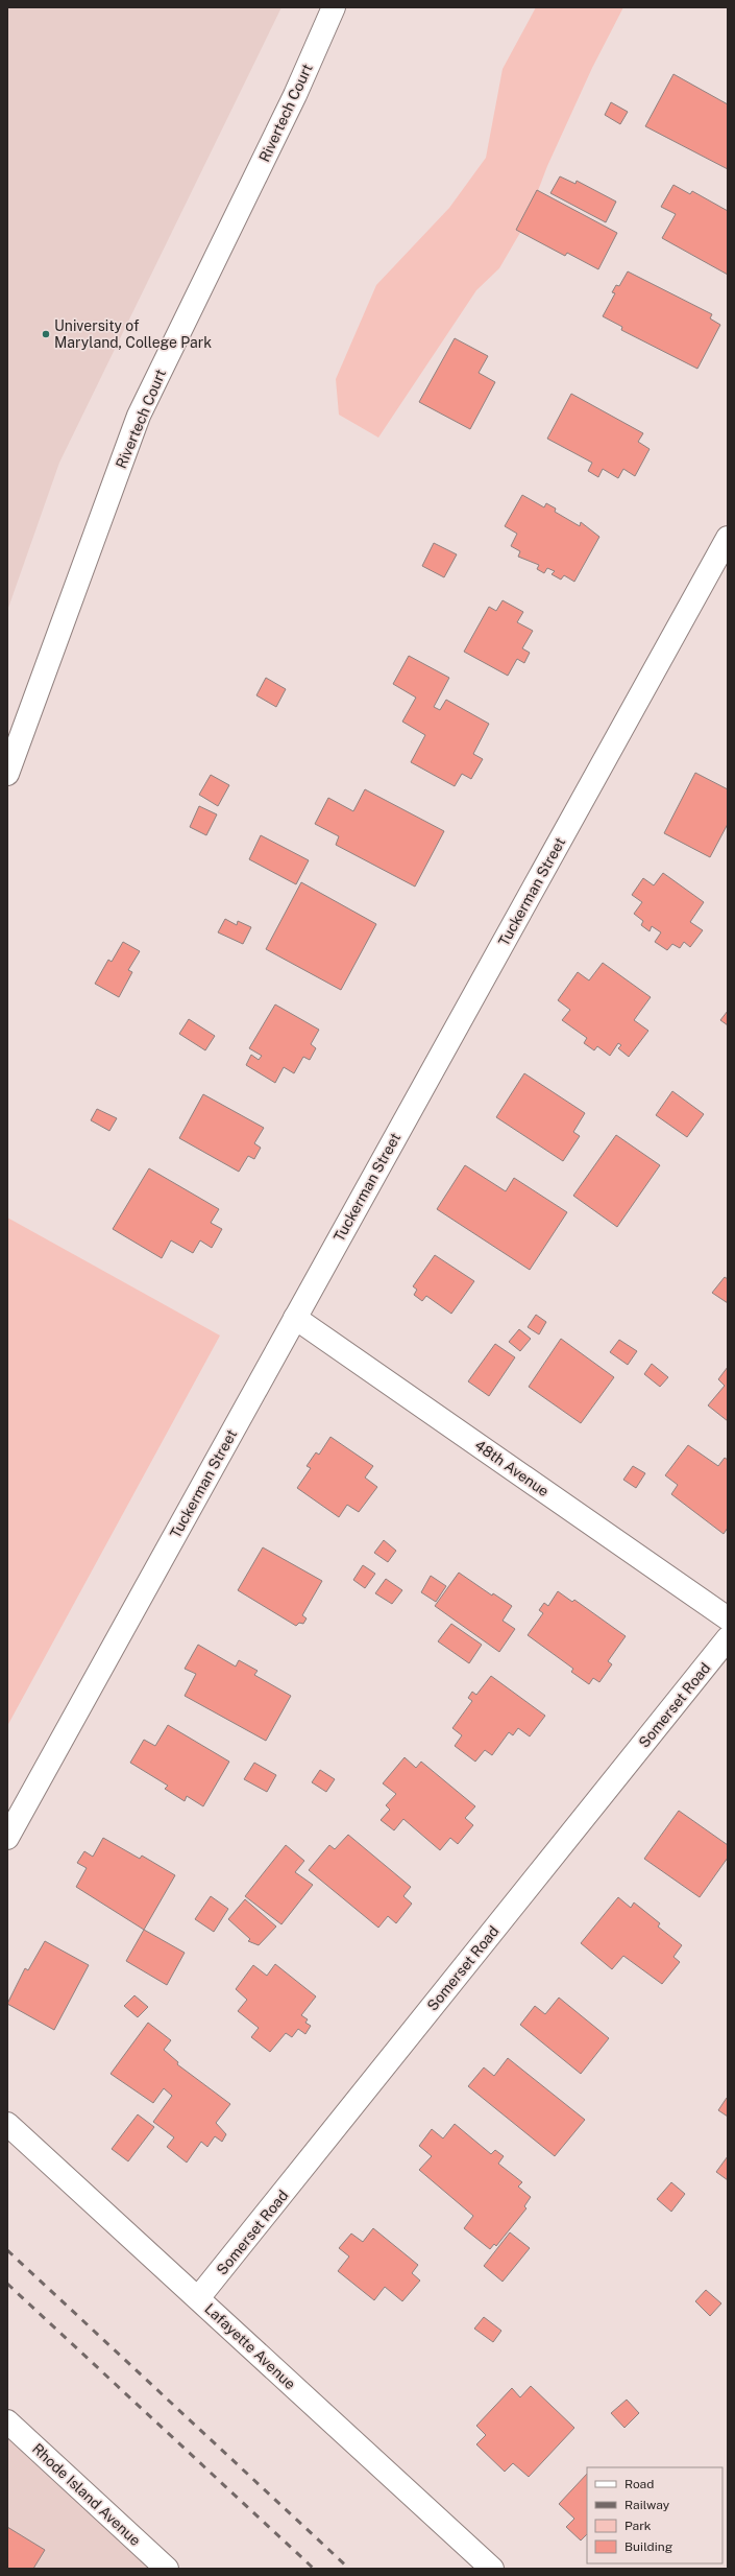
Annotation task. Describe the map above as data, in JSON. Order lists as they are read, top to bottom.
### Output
{
  "streets": {
    "street": [
      "Rivertech Court",
      "Tuckerman Street",
      "48th Avenue",
      "Somerset Road",
      "Lafayette Avenue",
      "Rhode Island Avenue"
    ]
  },
  "crossings": [
    ["Tuckerman Street", "48th Avenue"],
    ["Somerset Road", "Lafayette Avenue"]
  ],
  "places": ["University of Maryland, College Park"],
  "legend": [
    "Road",
    "Railway",
    "Park",
    "Building"
  ]
}
